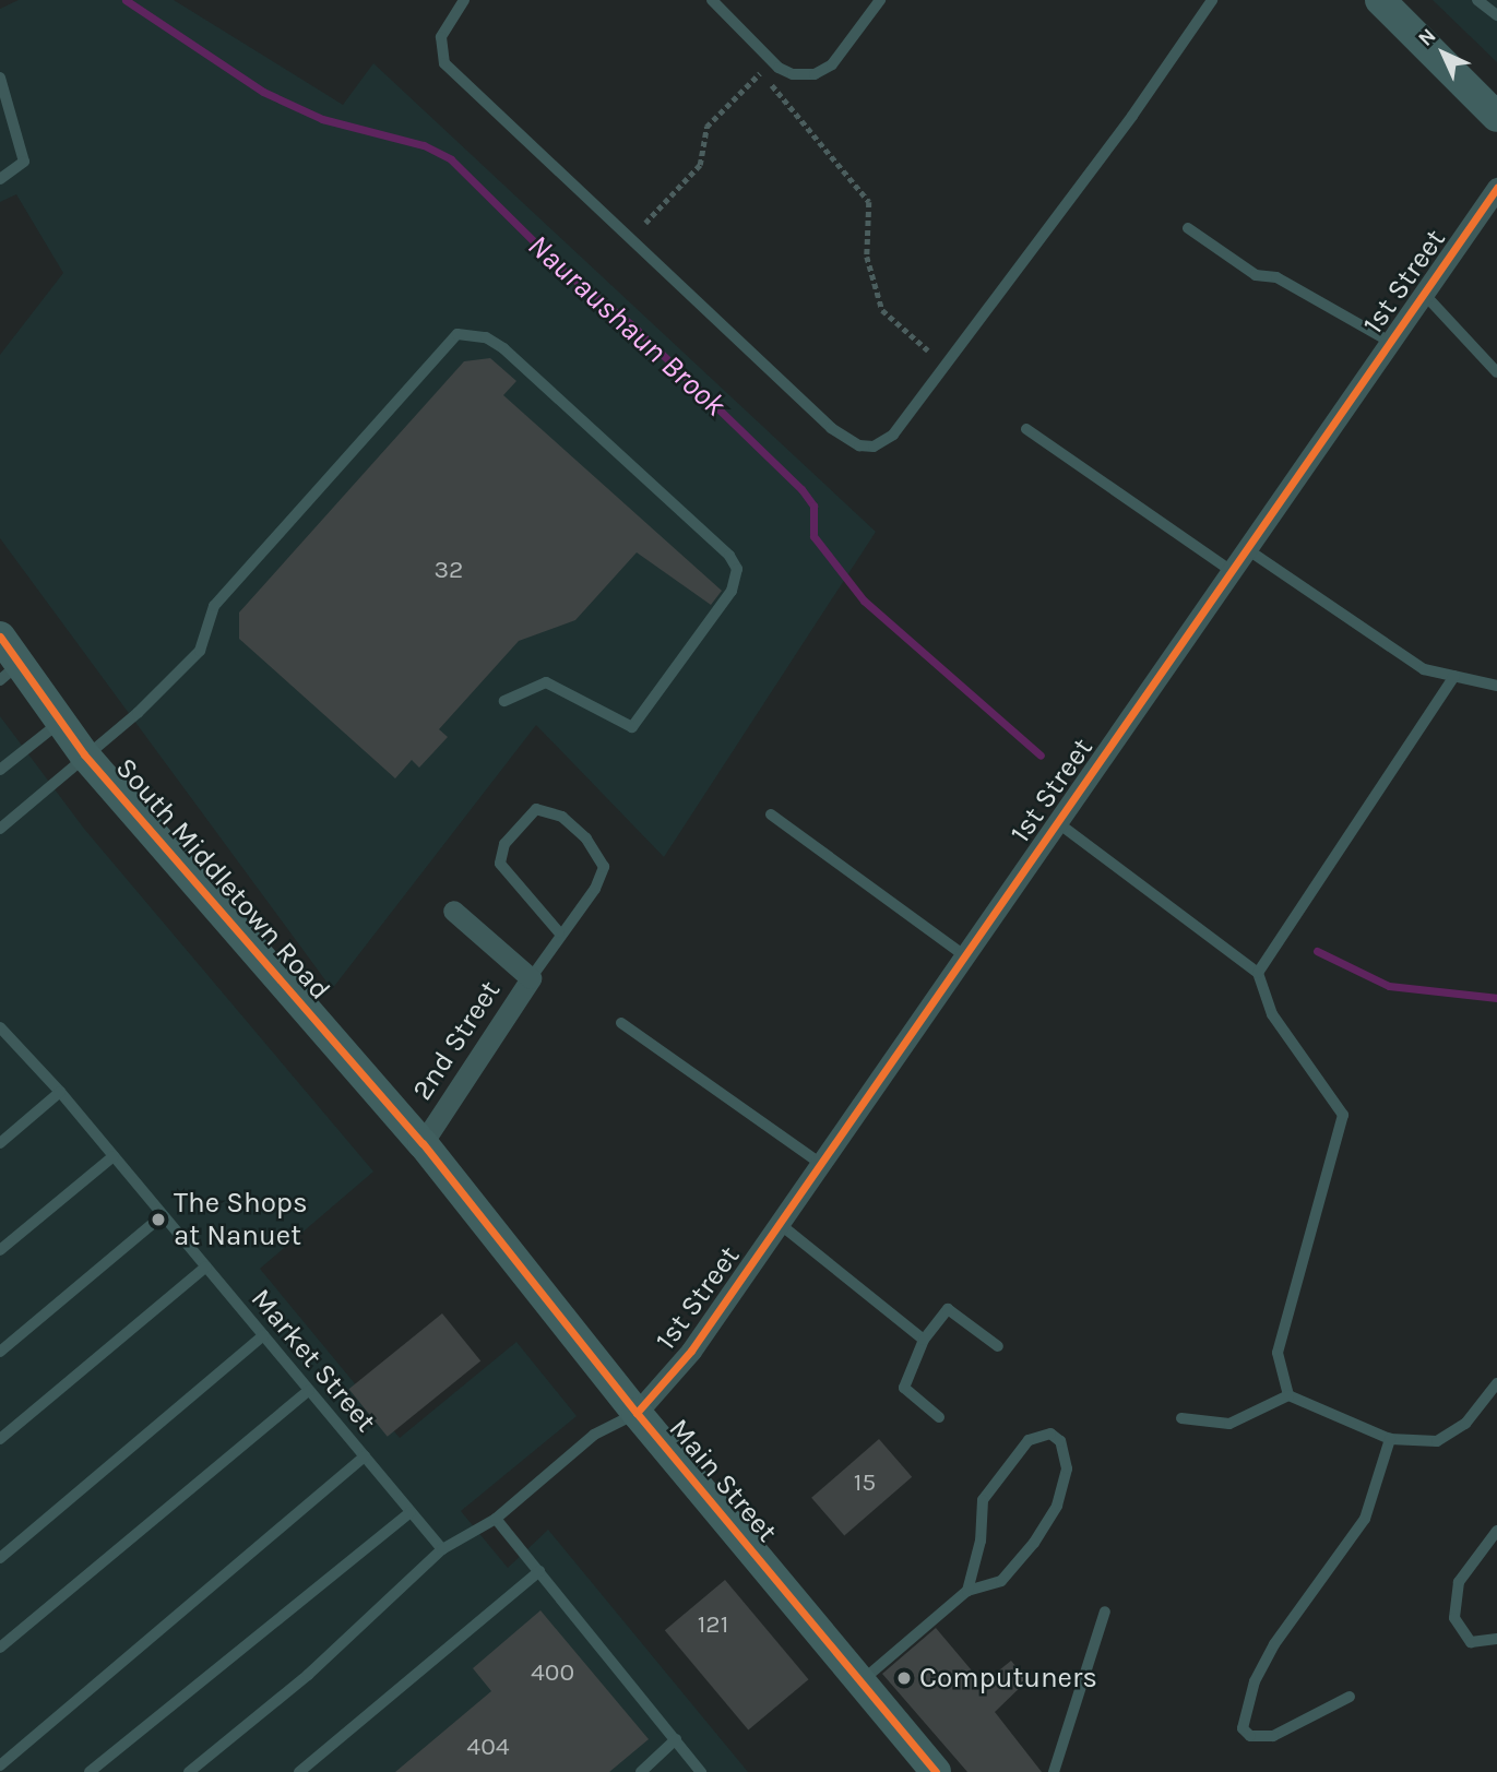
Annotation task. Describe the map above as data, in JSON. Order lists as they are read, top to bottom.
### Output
{
  "streets": {
    "street": [
      "1st Street",
      "South Middletown Road",
      "2nd Street",
      "Main Street"
    ],
    "lane": ["Market Street"]
  },
  "crossings": [
    ["1st Street", "Main Street"],
    ["South Middletown Road", "2nd Street"],
    ["South Middletown Road", "Main Street"],
    ["2nd Street", "Main Street"]
  ],
  "water": ["Nauraushaun Brook"],
  "places": ["The Shops at Nanuet", "Computuners"],
  "house_numbers": [
    "32",
    "15",
    "121",
    "400",
    "404"
  ],
  "north": "top left"
}
